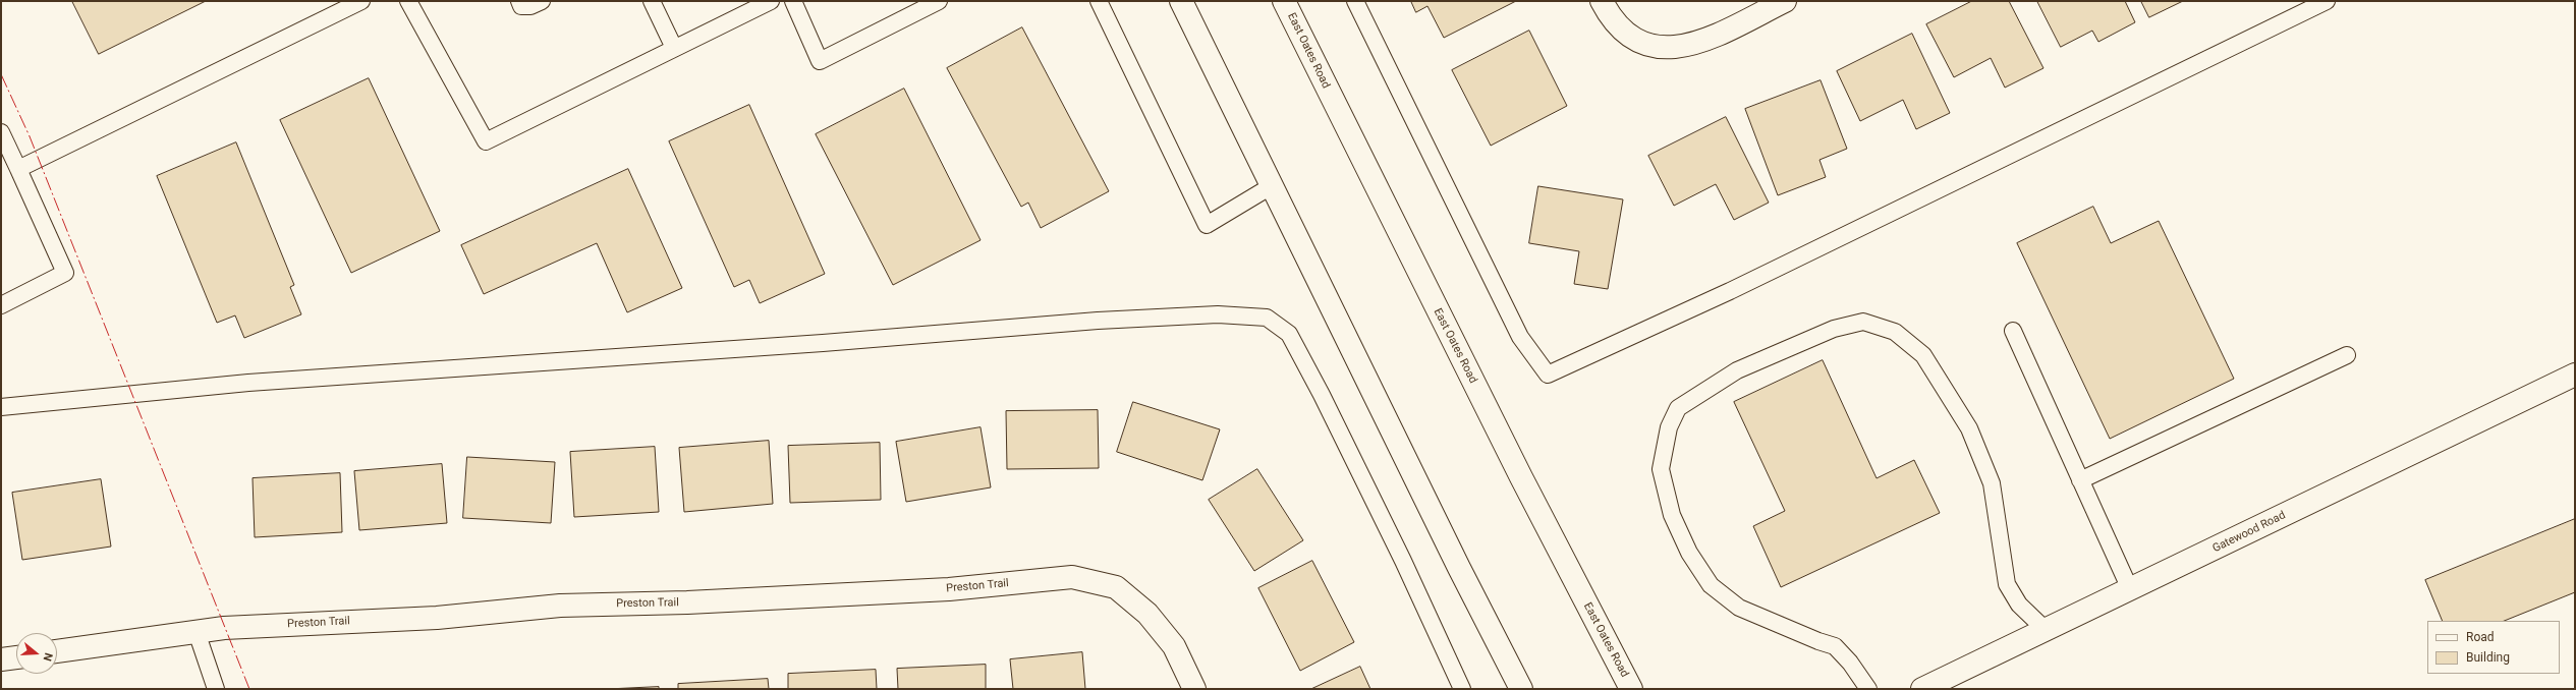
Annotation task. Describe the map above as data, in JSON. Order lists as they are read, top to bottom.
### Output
{
  "streets": {
    "street": ["East Oates Road", "Gatewood Road", "Preston Trail"]
  },
  "legend": ["Road", "Building"],
  "north": "right"
}
